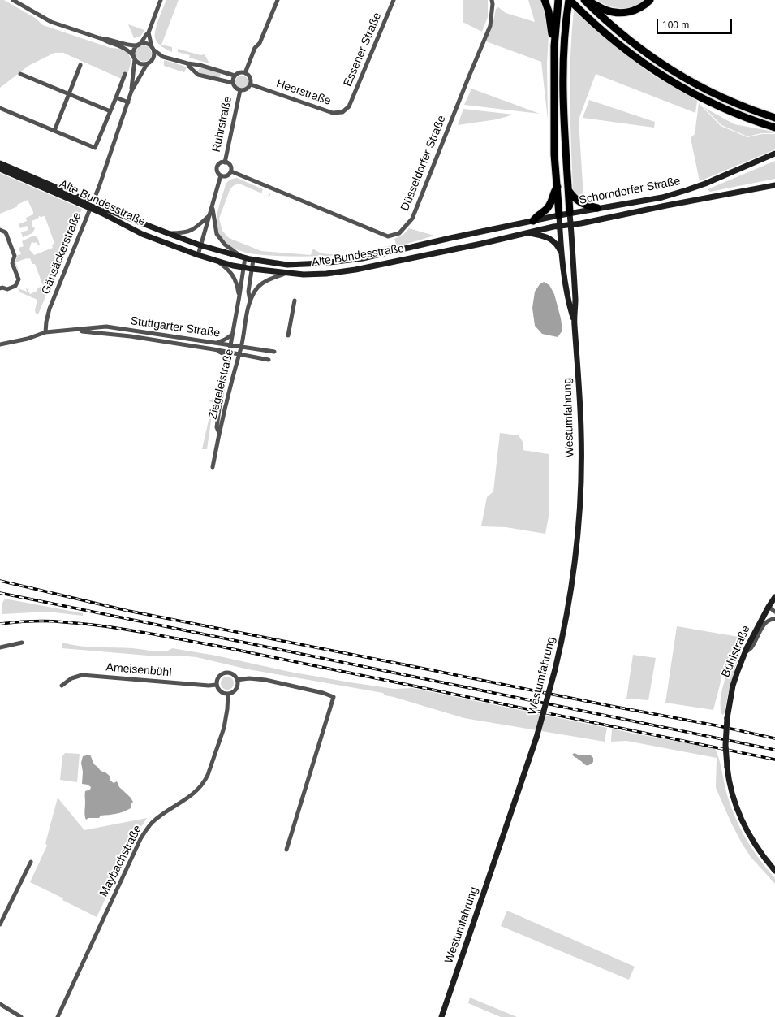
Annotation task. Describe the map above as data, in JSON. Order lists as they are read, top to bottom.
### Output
{
  "streets": {
    "main road": [
      "Schorndorfer Straße",
      "Alte Bundesstraße",
      "Westumfahrung",
      "Bühlstraße"
    ],
    "street": [
      "Essener Straße",
      "Heerstraße",
      "Ruhrstraße",
      "Düsseldorfer Straße",
      "Gänsäckerstraße",
      "Stuttgarter Straße",
      "Ziegeleistraße",
      "Ameisenbühl",
      "Maybachstraße"
    ]
  },
  "crossings": [
    ["Essener Straße", "Heerstraße"],
    ["Heerstraße", "Ruhrstraße"],
    ["Ruhrstraße", "Düsseldorfer Straße"],
    ["Schorndorfer Straße", "Alte Bundesstraße"],
    ["Schorndorfer Straße", "Westumfahrung"],
    ["Alte Bundesstraße", "Ziegeleistraße"],
    ["Alte Bundesstraße", "Westumfahrung"],
    ["Gänsäckerstraße", "Stuttgarter Straße"],
    ["Stuttgarter Straße", "Ziegeleistraße"],
    ["Ameisenbühl", "Maybachstraße"]
  ],
  "scale_bar": "100 m"
}
